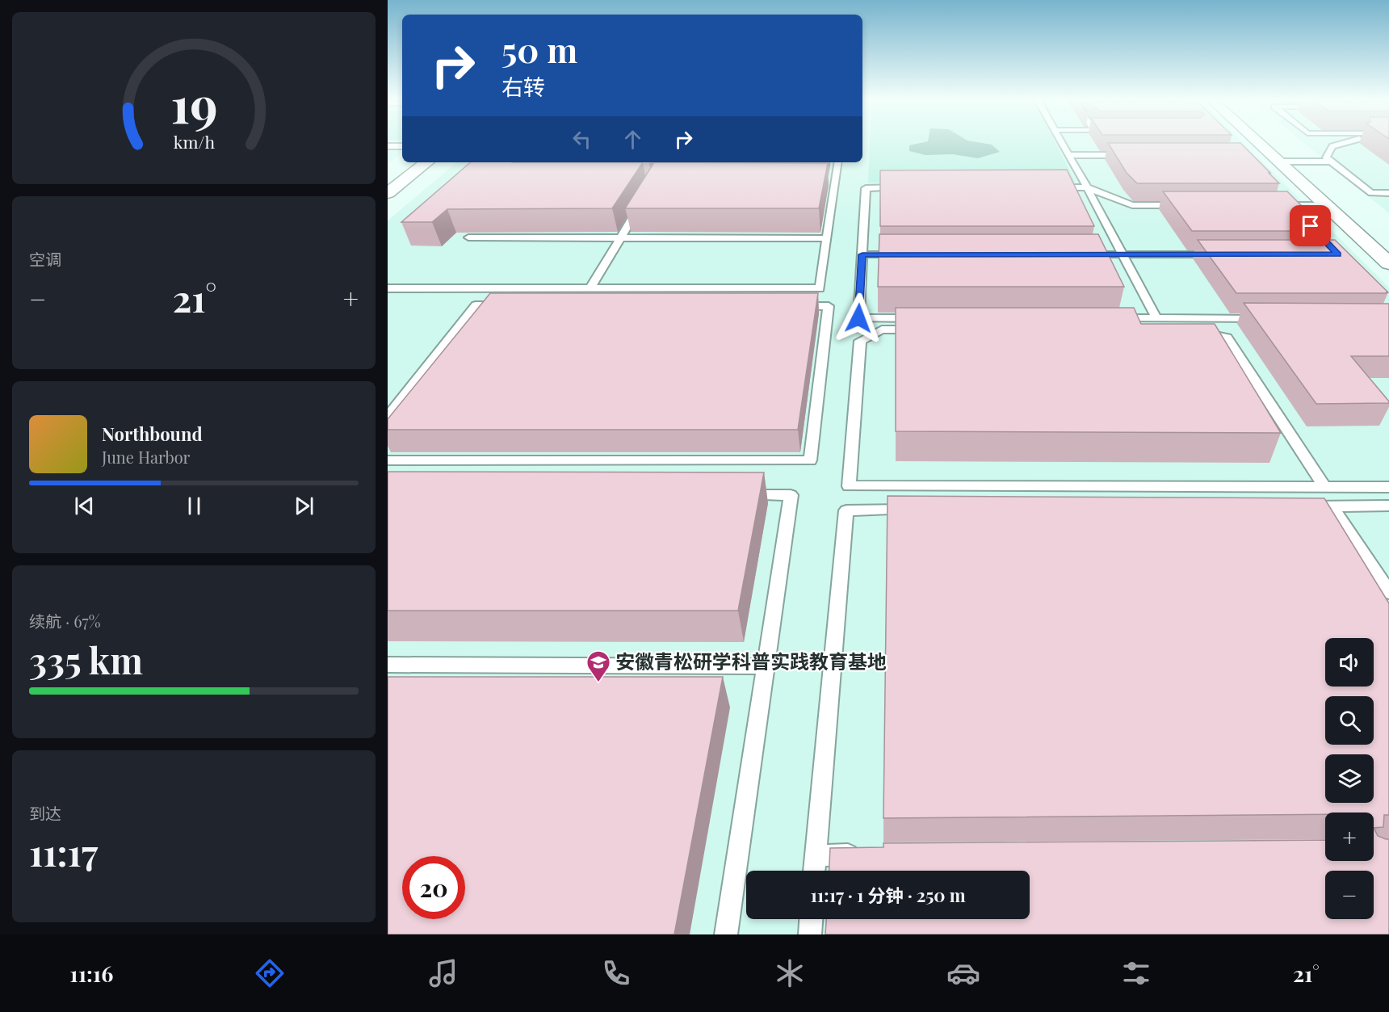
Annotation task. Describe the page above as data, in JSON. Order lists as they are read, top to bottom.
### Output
{
  "places": {
    "school or university": ["安徽青松研学科普实践教育基地"]
  },
  "page": {
    "turn": ["50 m", "右转"],
    "tile": [
      "空调",
      ["续航 · 67%", "335 km"],
      ["到达", "11:17"]
    ],
    "heat": ["−", "21°", "+"],
    "song": ["Northbound", "June Harbor"],
    "map_buttons": ["+", "−"],
    "limit": "20",
    "trip": "11:17 · 1 分钟 · 250 m",
    "tabs": ["11:16", "21°"],
    "gauge": ["19", "km/h"]
  }
}
